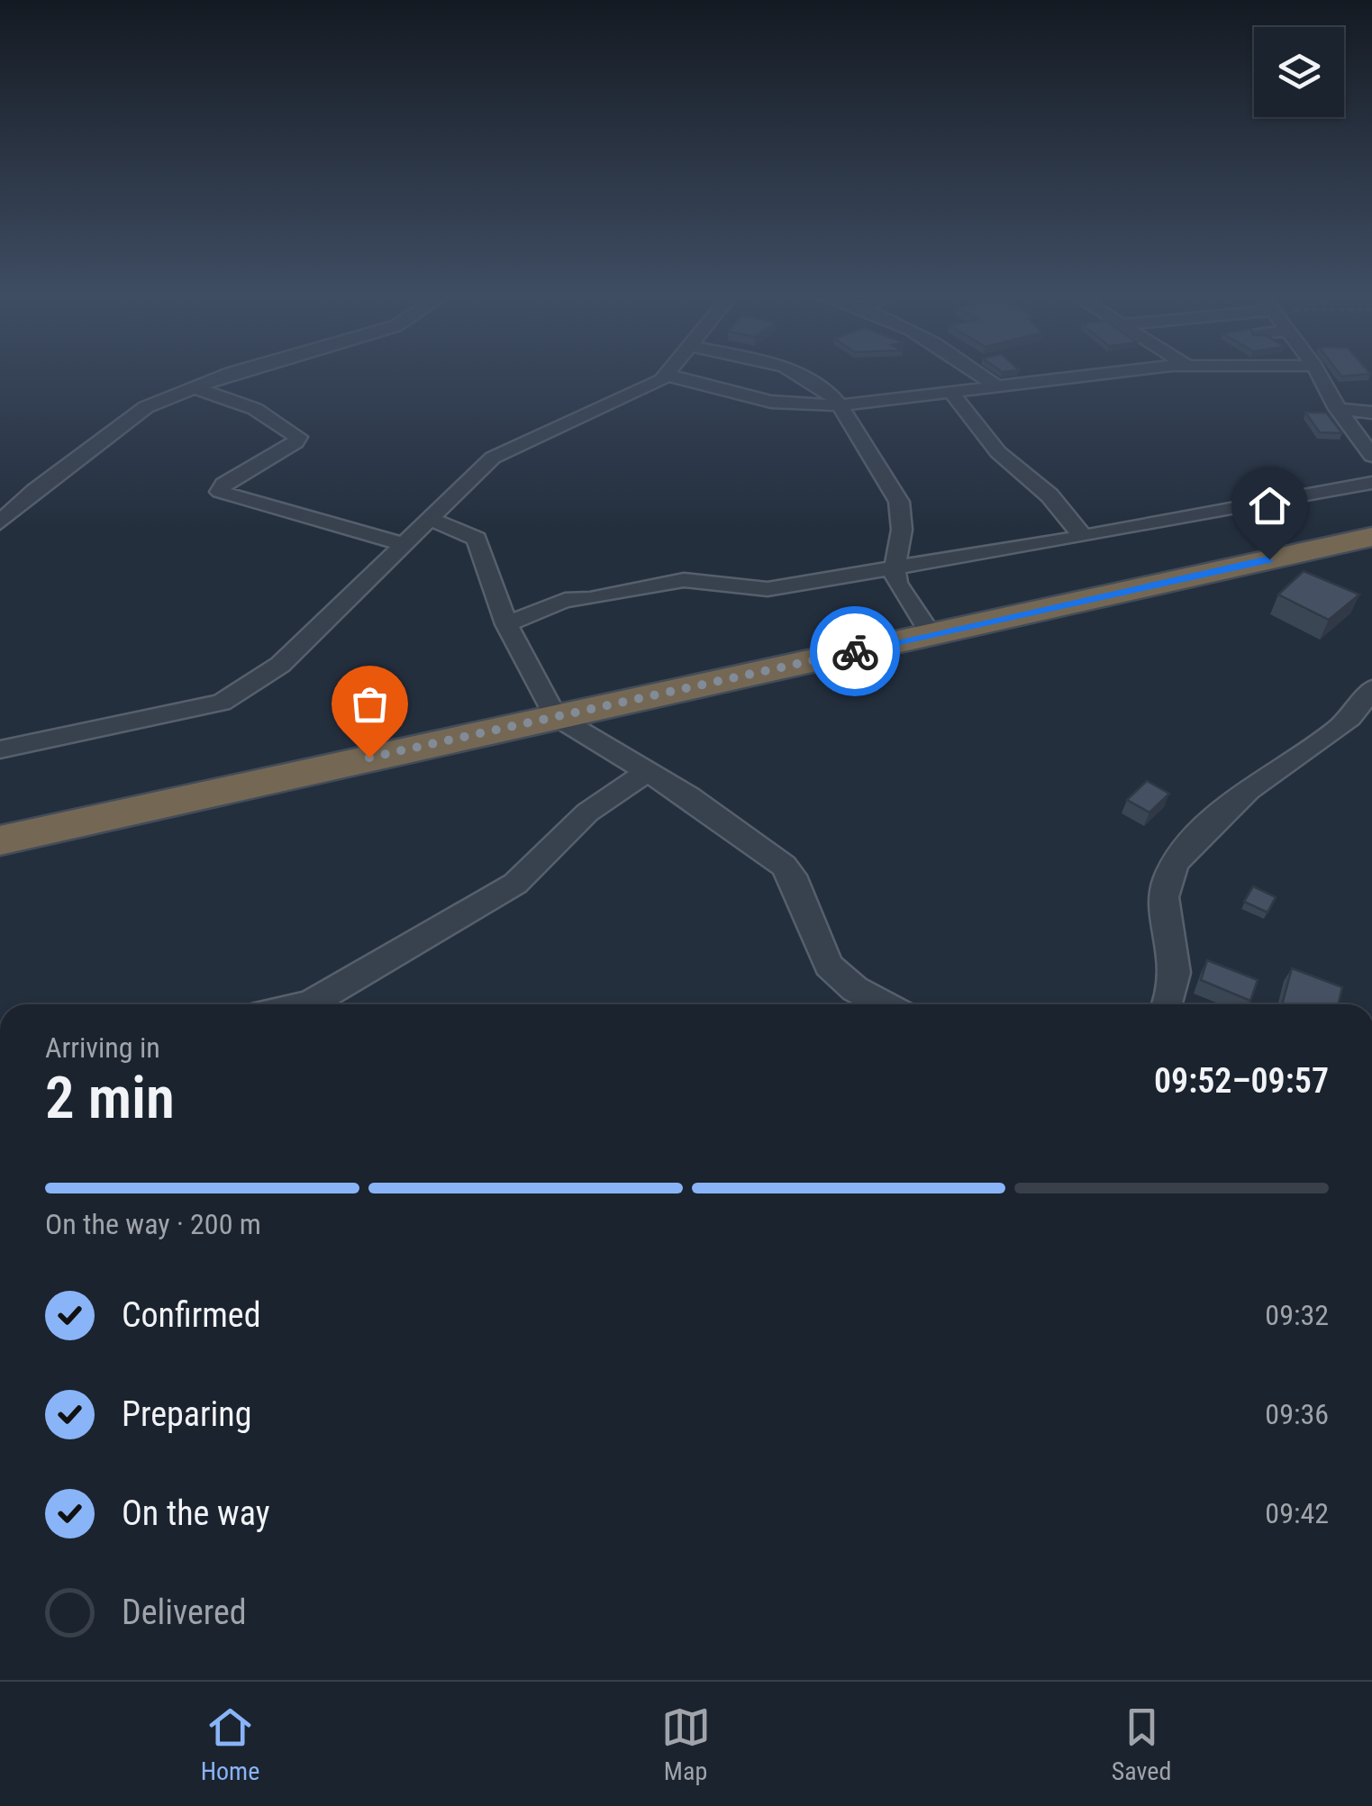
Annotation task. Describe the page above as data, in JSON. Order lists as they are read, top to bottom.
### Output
{
  "page": {
    "heading": ["2 min", "Arriving in", "09:52–09:57"],
    "bar": "On the way · 200 m",
    "list": [
      ["Confirmed", "09:32"],
      ["Preparing", "09:36"],
      ["On the way", "09:42"],
      "Delivered"
    ],
    "tabs": ["Home", "Map", "Saved"]
  }
}
